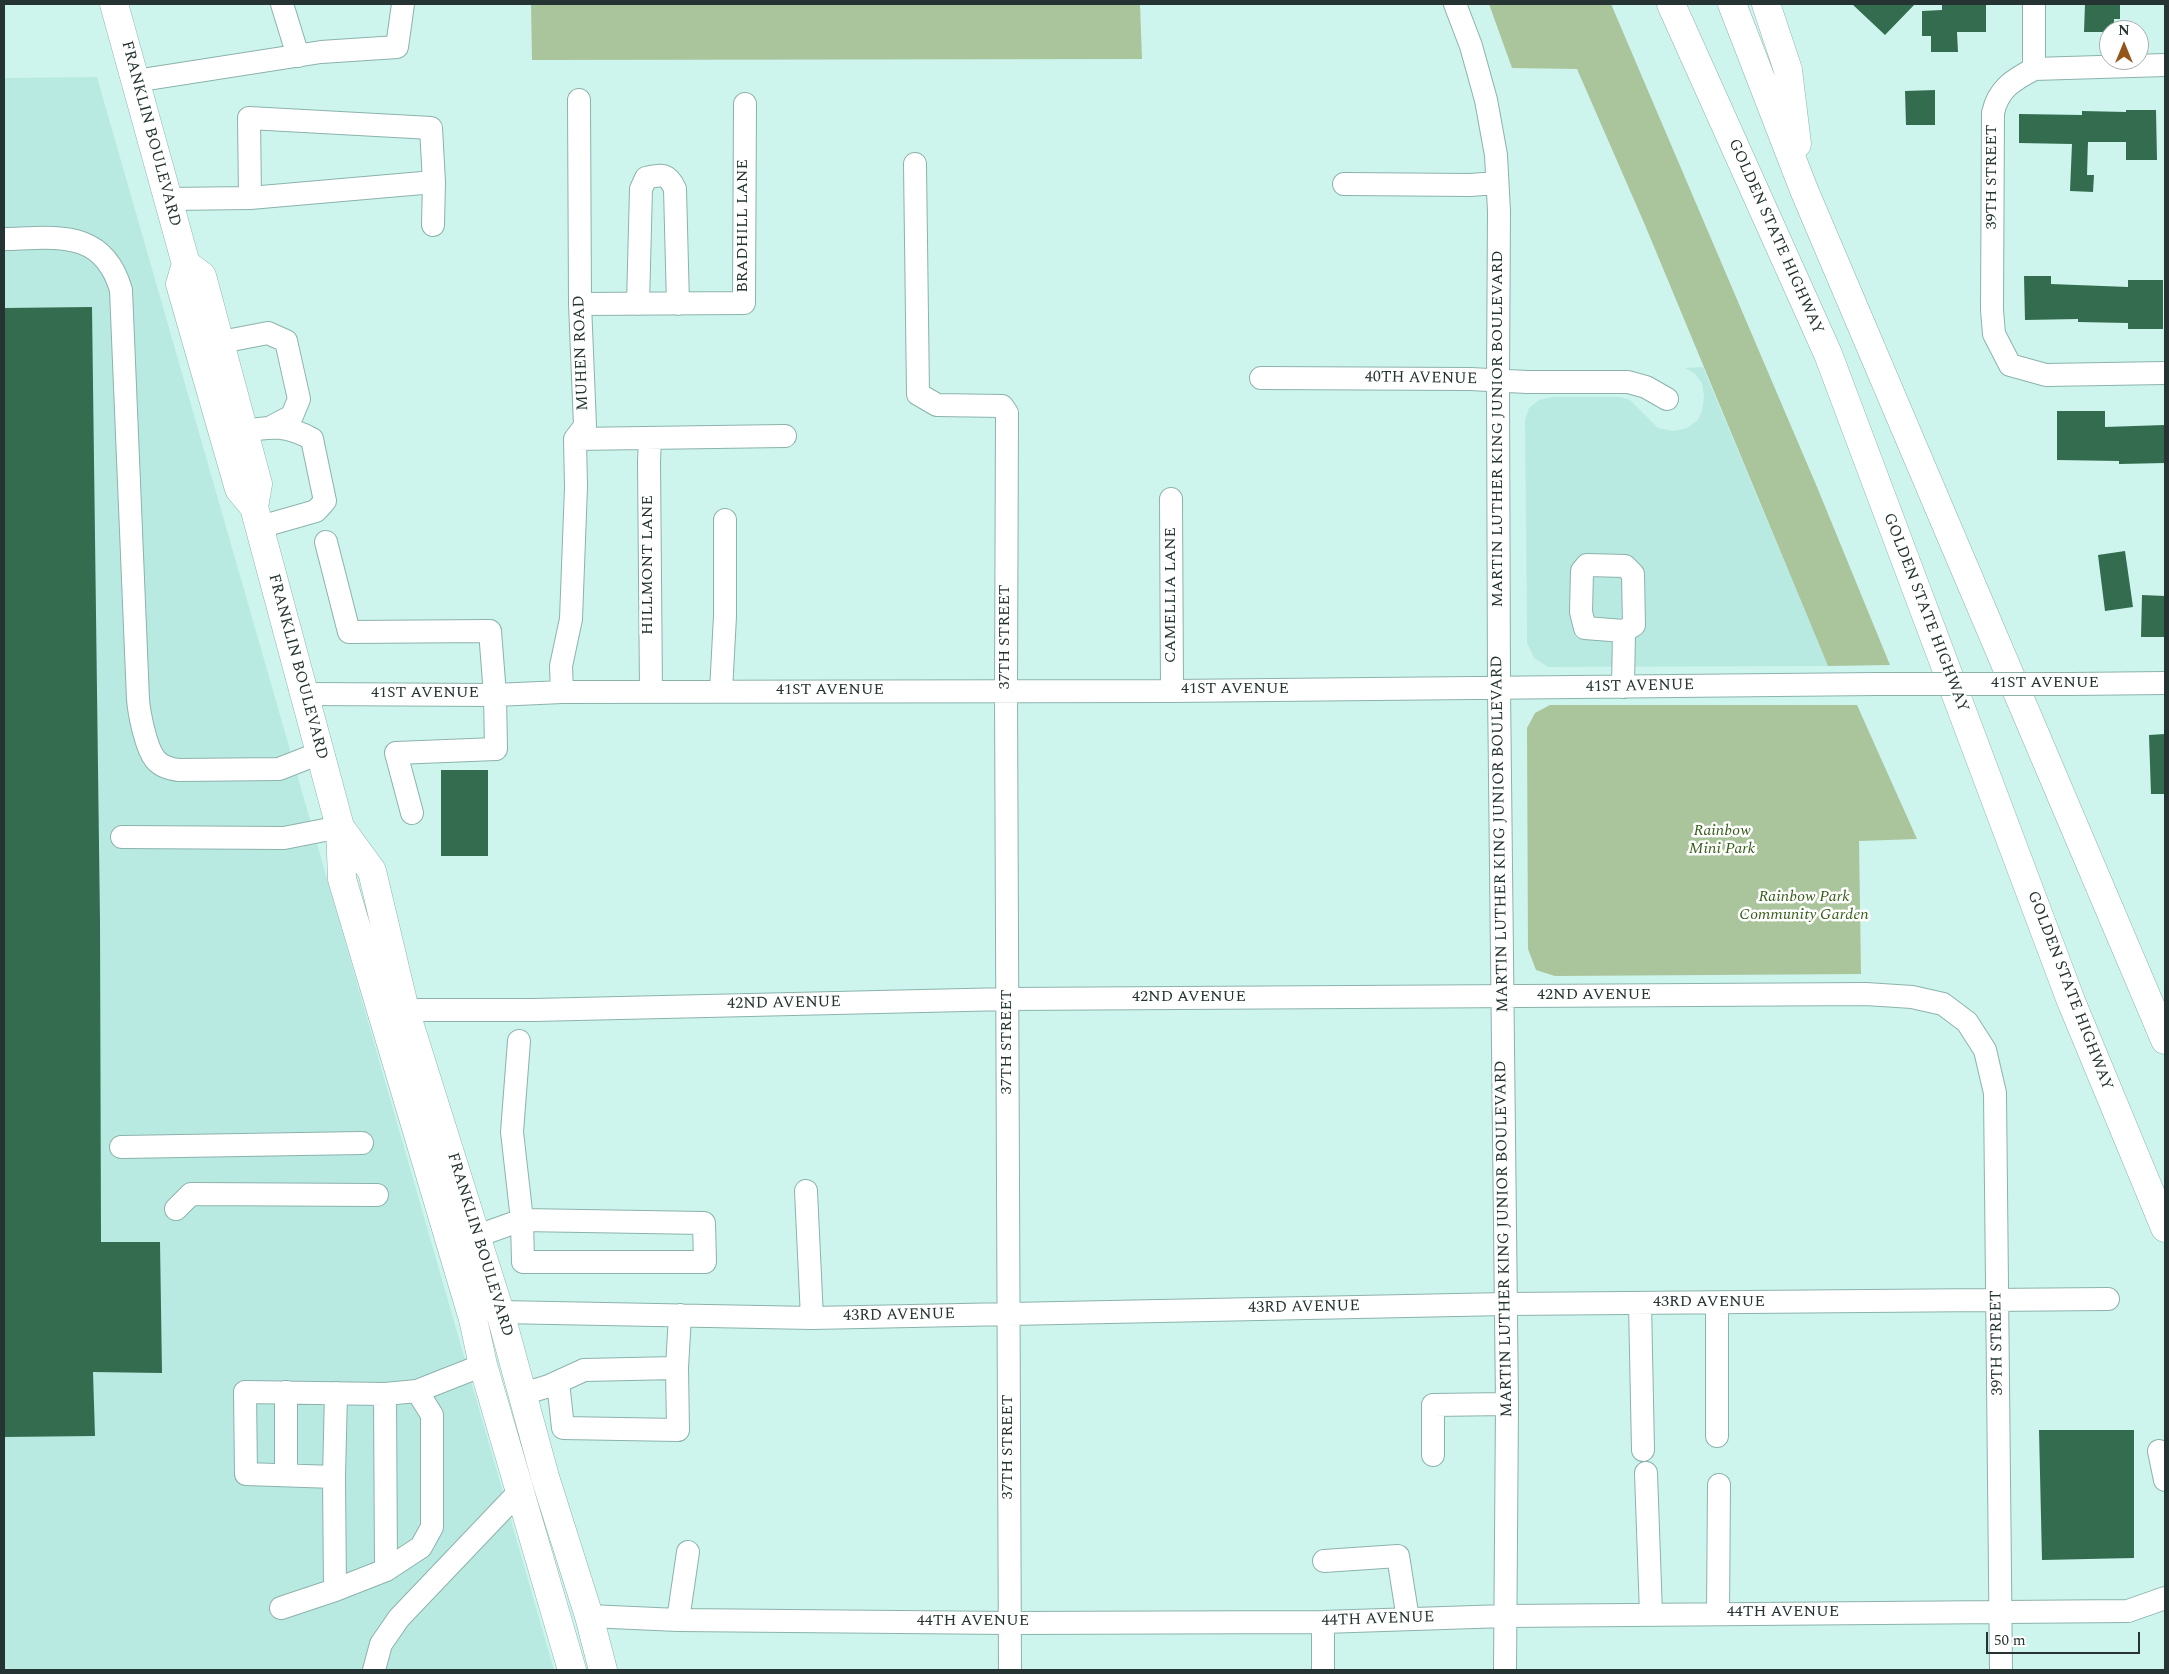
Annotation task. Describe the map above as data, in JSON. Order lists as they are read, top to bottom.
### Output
{
  "streets": {
    "main road": ["FRANKLIN BOULEVARD", "GOLDEN STATE HIGHWAY"],
    "street": [
      "39TH STREET",
      "BRADHILL LANE",
      "MUHEN ROAD",
      "40TH AVENUE",
      "MARTIN LUTHER KING JUNIOR BOULEVARD",
      "HILLMONT LANE",
      "CAMELLIA LANE",
      "37TH STREET",
      "41ST AVENUE",
      "42ND AVENUE",
      "43RD AVENUE",
      "44TH AVENUE"
    ]
  },
  "crossings": [
    ["FRANKLIN BOULEVARD", "41ST AVENUE"],
    ["FRANKLIN BOULEVARD", "42ND AVENUE"],
    ["FRANKLIN BOULEVARD", "43RD AVENUE"],
    ["FRANKLIN BOULEVARD", "44TH AVENUE"],
    ["39TH STREET", "42ND AVENUE"],
    ["39TH STREET", "43RD AVENUE"],
    ["39TH STREET", "44TH AVENUE"],
    ["BRADHILL LANE", "MUHEN ROAD"],
    ["MUHEN ROAD", "41ST AVENUE"],
    ["40TH AVENUE", "MARTIN LUTHER KING JUNIOR BOULEVARD"],
    ["MARTIN LUTHER KING JUNIOR BOULEVARD", "41ST AVENUE"],
    ["MARTIN LUTHER KING JUNIOR BOULEVARD", "42ND AVENUE"],
    ["MARTIN LUTHER KING JUNIOR BOULEVARD", "43RD AVENUE"],
    ["MARTIN LUTHER KING JUNIOR BOULEVARD", "44TH AVENUE"],
    ["HILLMONT LANE", "41ST AVENUE"],
    ["CAMELLIA LANE", "41ST AVENUE"],
    ["37TH STREET", "41ST AVENUE"],
    ["37TH STREET", "42ND AVENUE"],
    ["37TH STREET", "43RD AVENUE"],
    ["37TH STREET", "44TH AVENUE"]
  ],
  "parks": ["Rainbow Mini Park", "Rainbow Park Community Garden"],
  "scale_bar": "50 m",
  "north": "top"
}
